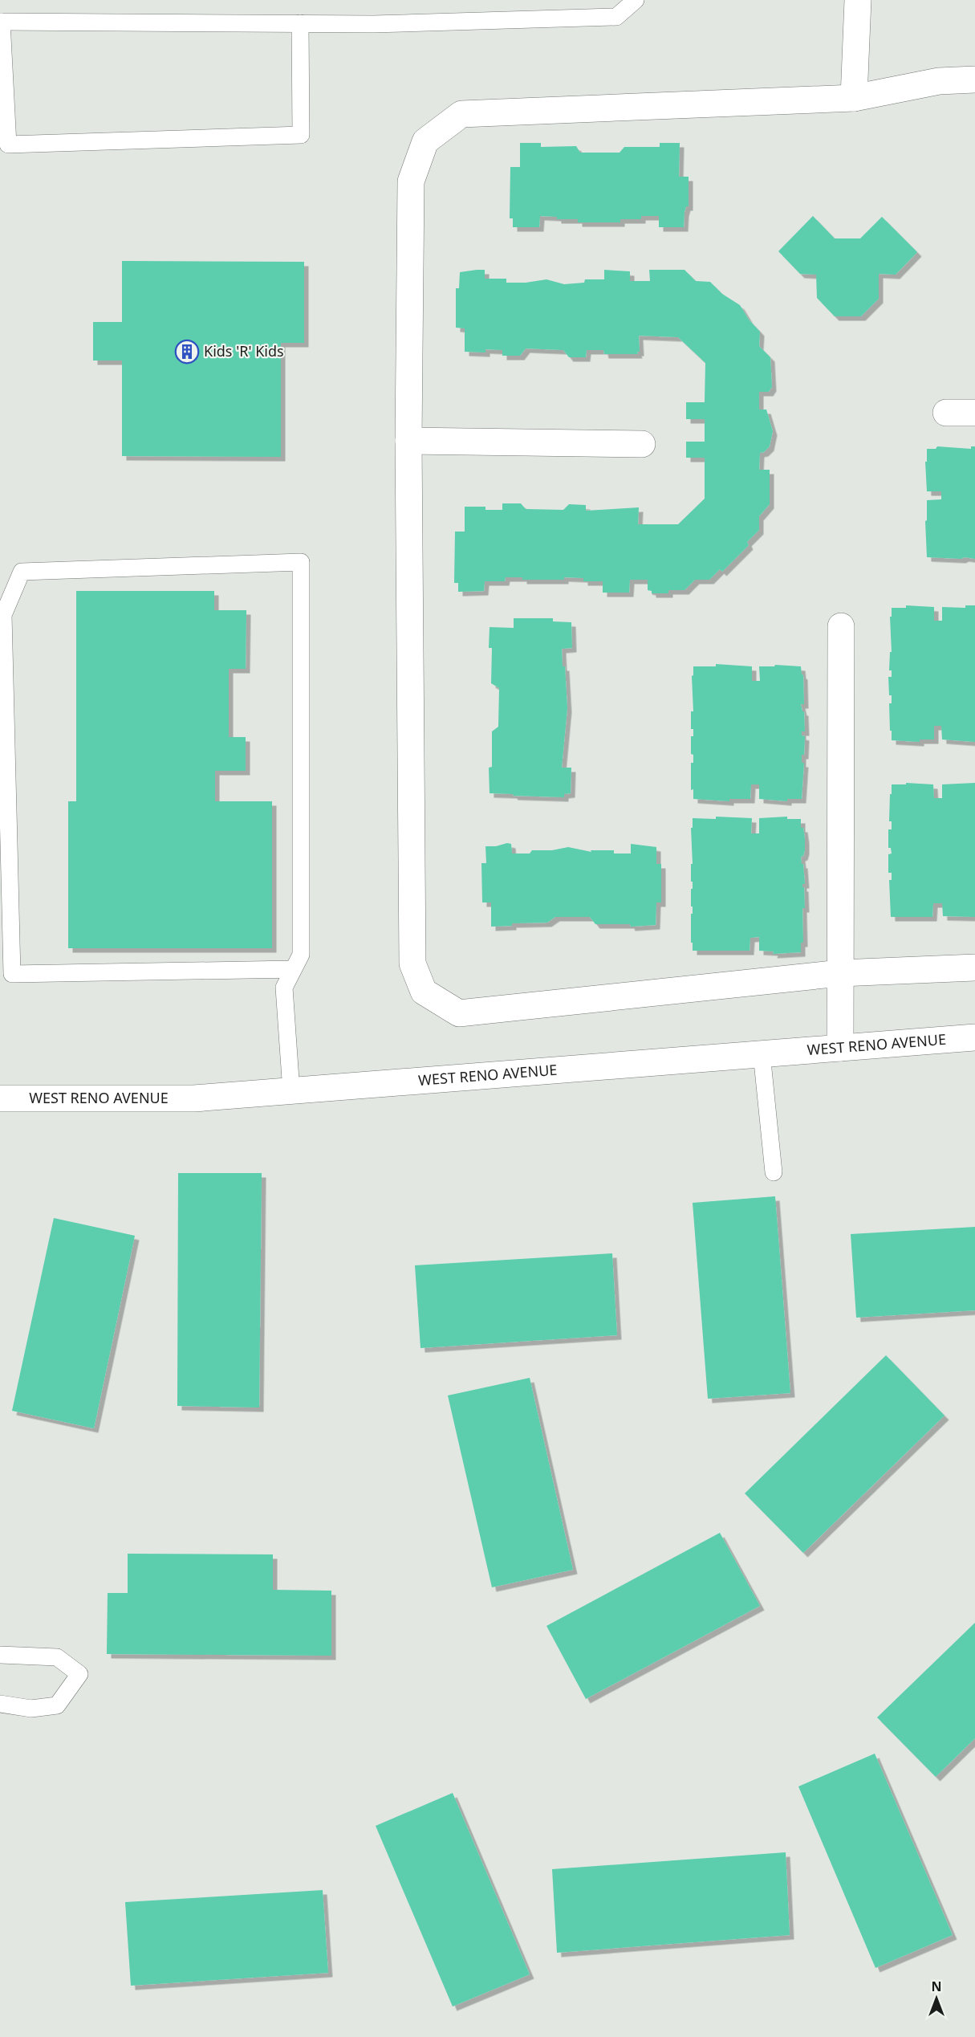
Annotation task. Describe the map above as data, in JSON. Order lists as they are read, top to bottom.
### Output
{
  "streets": {
    "street": ["WEST RENO AVENUE"]
  },
  "places": {
    "building": ["Kids 'R' Kids"]
  },
  "north": "top"
}
